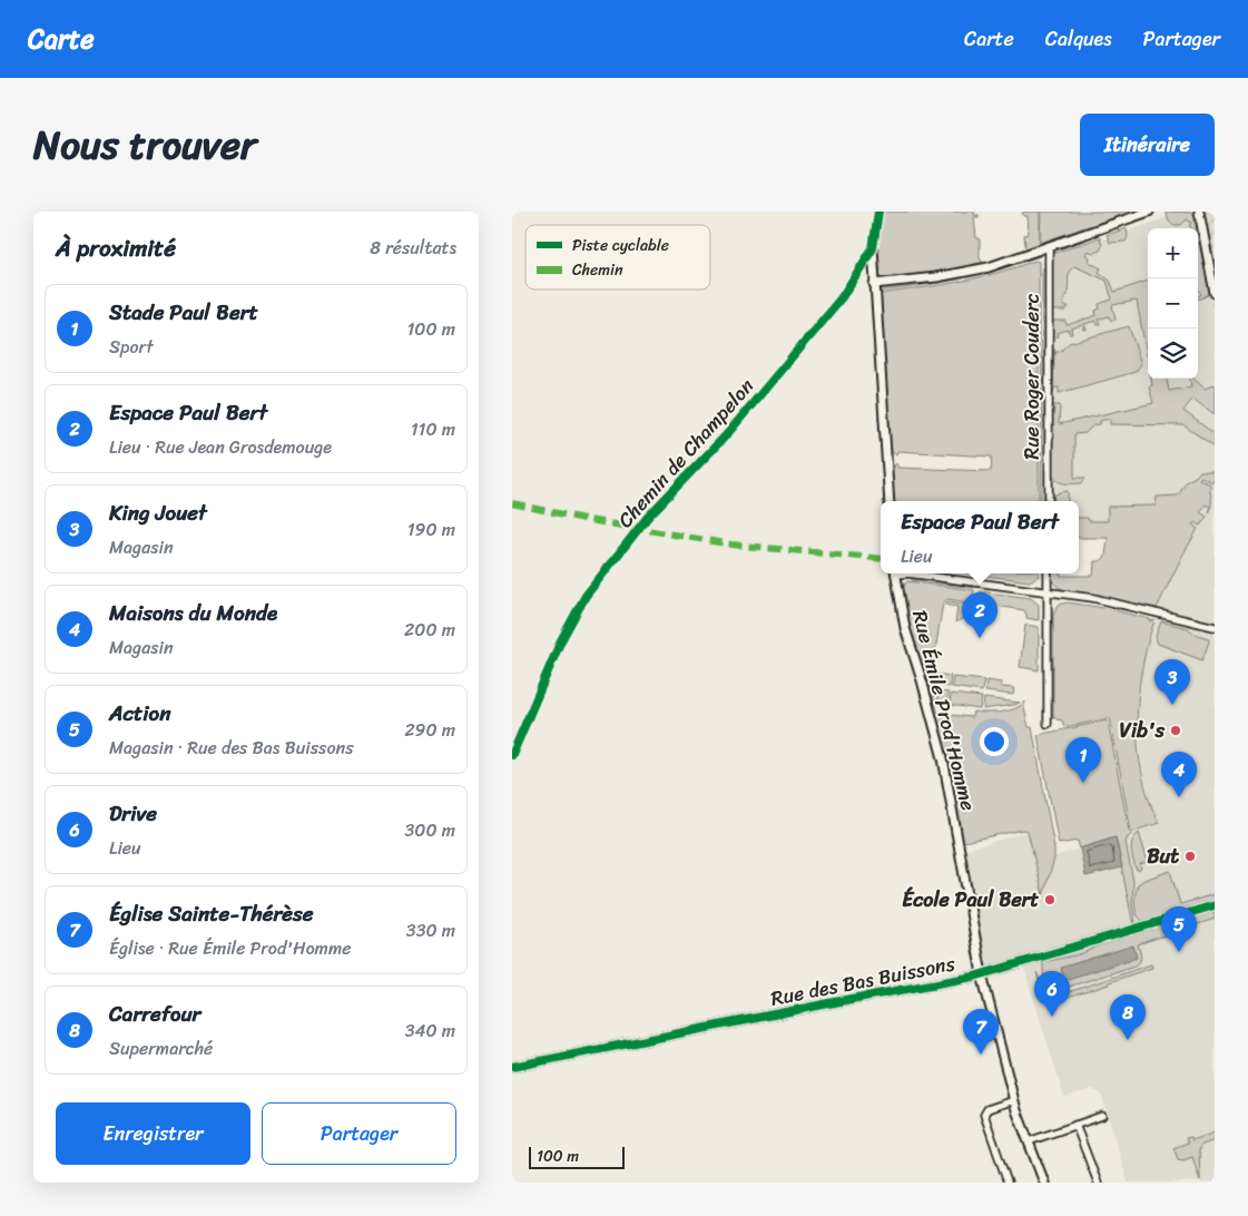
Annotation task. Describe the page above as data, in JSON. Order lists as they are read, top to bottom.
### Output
{
  "streets": {
    "street": [
      "Rue Roger Couderc",
      "Chemin de Champelon",
      "Rue Émile Prod'Homme",
      "Rue des Bas Buissons"
    ]
  },
  "crossings": [
    ["Rue Émile Prod'Homme", "Rue des Bas Buissons"]
  ],
  "places": ["Vib's", "But", "École Paul Bert"],
  "legend": ["Piste cyclable", "Chemin"],
  "scale_bar": "100 m",
  "page": {
    "header": "Carte",
    "nav": ["Carte", "Calques", "Partager"],
    "title": "Nous trouver",
    "buttons": [
      "Itinéraire",
      ["Enregistrer", "Partager"]
    ],
    "heading": ["À proximité", "8 résultats"],
    "map_buttons": ["+", "−"],
    "list": [
      {
        "mark": "1",
        "name": "Stade Paul Bert",
        "note": "Sport",
        "value": "100 m"
      },
      {
        "mark": "2",
        "name": "Espace Paul Bert",
        "note": "Lieu · Rue Jean Grosdemouge",
        "value": "110 m"
      },
      {
        "mark": "3",
        "name": "King Jouet",
        "note": "Magasin",
        "value": "190 m"
      },
      {
        "mark": "4",
        "name": "Maisons du Monde",
        "note": "Magasin",
        "value": "200 m"
      },
      {
        "mark": "5",
        "name": "Action",
        "note": "Magasin · Rue des Bas Buissons",
        "value": "290 m"
      },
      {
        "mark": "6",
        "name": "Drive",
        "note": "Lieu",
        "value": "300 m"
      },
      {
        "mark": "7",
        "name": "Église Sainte-Thérèse",
        "note": "Église · Rue Émile Prod'Homme",
        "value": "330 m"
      },
      {
        "mark": "8",
        "name": "Carrefour",
        "note": "Supermarché",
        "value": "340 m"
      }
    ],
    "popup": ["Espace Paul Bert", "Lieu"],
    "pins": [
      "2",
      "3",
      "1",
      "4",
      "5",
      "6",
      "8",
      "7"
    ],
    "scale": "100 m"
  }
}
